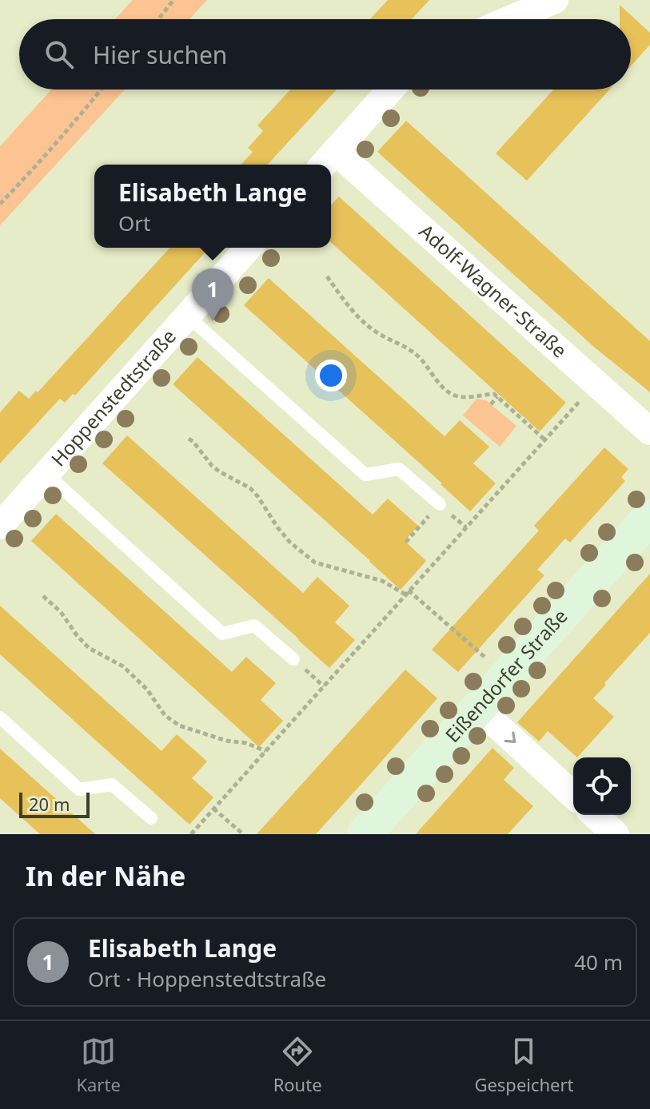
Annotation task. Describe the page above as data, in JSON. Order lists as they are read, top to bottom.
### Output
{
  "streets": {
    "main road": ["Eißendorfer Straße"],
    "street": ["Adolf-Wagner-Straße", "Hoppenstedtstraße"]
  },
  "scale_bar": "20 m",
  "page": {
    "search": "Hier suchen",
    "popup": ["Elisabeth Lange", "Ort"],
    "pins": "1",
    "scale": "20 m",
    "heading": "In der Nähe",
    "list": [
      {
        "mark": "1",
        "name": "Elisabeth Lange",
        "note": "Ort · Hoppenstedtstraße",
        "value": "40 m"
      }
    ],
    "nav": ["Karte", "Route", "Gespeichert"]
  }
}
